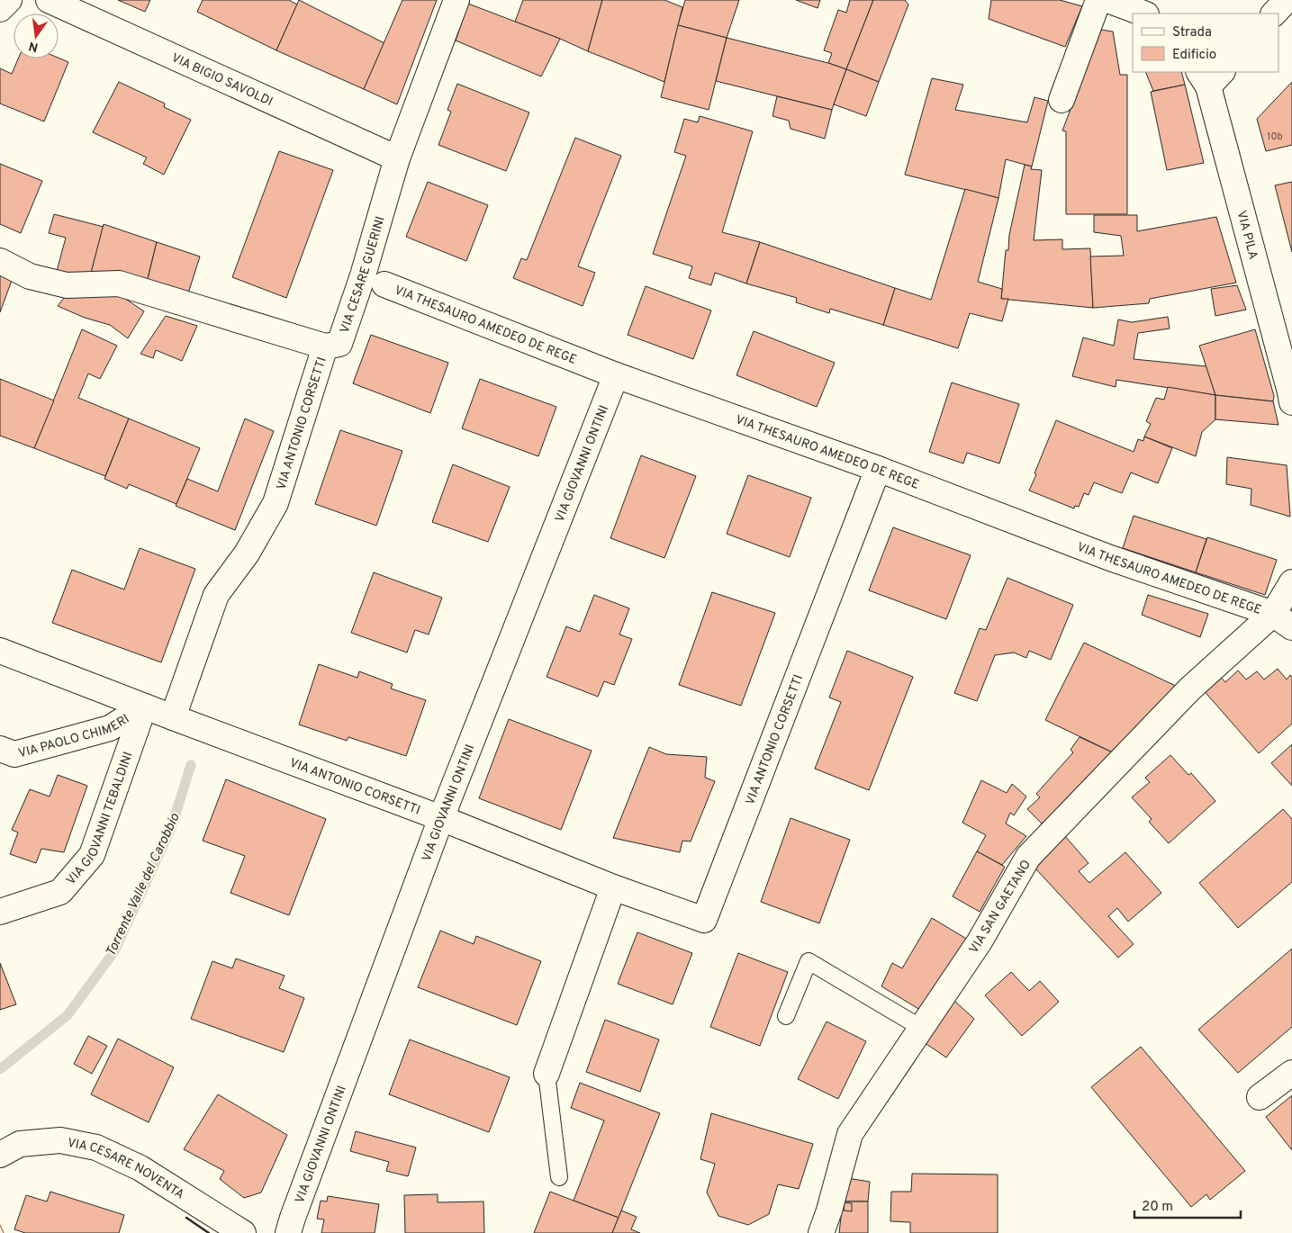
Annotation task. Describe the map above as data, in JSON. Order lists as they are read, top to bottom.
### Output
{
  "streets": {
    "street": [
      "VIA BIGIO SAVOLDI",
      "VIA PILA",
      "VIA CESARE GUERINI",
      "VIA THESAURO AMEDEO DE REGE",
      "VIA ANTONIO CORSETTI",
      "VIA GIOVANNI ONTINI",
      "VIA PAOLO CHIMERI",
      "VIA GIOVANNI TEBALDINI",
      "VIA SAN GAETANO",
      "VIA CESARE NOVENTA"
    ]
  },
  "crossings": [
    ["VIA BIGIO SAVOLDI", "VIA CESARE GUERINI"],
    ["VIA CESARE GUERINI", "VIA ANTONIO CORSETTI"],
    ["VIA THESAURO AMEDEO DE REGE", "VIA ANTONIO CORSETTI"],
    ["VIA THESAURO AMEDEO DE REGE", "VIA GIOVANNI ONTINI"],
    ["VIA THESAURO AMEDEO DE REGE", "VIA SAN GAETANO"],
    ["VIA ANTONIO CORSETTI", "VIA GIOVANNI ONTINI"],
    ["VIA ANTONIO CORSETTI", "VIA PAOLO CHIMERI"],
    ["VIA ANTONIO CORSETTI", "VIA GIOVANNI TEBALDINI"],
    ["VIA PAOLO CHIMERI", "VIA GIOVANNI TEBALDINI"]
  ],
  "water": ["Torrente Valle del Carobbio"],
  "house_numbers": ["10b"],
  "legend": ["Strada", "Edificio"],
  "scale_bar": "20 m",
  "north": "bottom"
}
